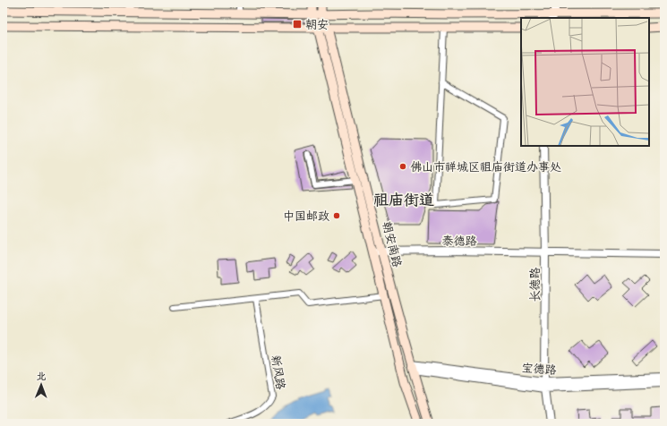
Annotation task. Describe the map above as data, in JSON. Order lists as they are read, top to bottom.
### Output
{
  "streets": {
    "main road": ["朝安南路"],
    "street": [
      "泰德路",
      "长德路",
      "宝德路",
      "新风路"
    ]
  },
  "crossings": [
    ["泰德路", "朝安南路"],
    ["泰德路", "长德路"],
    ["朝安南路", "宝德路"],
    ["长德路", "宝德路"]
  ],
  "districts": ["祖庙街道"],
  "places": {
    "transit": ["朝安"],
    "other": ["佛山市禅城区祖庙街道办事处", "中国邮政"]
  },
  "north": "top"
}
